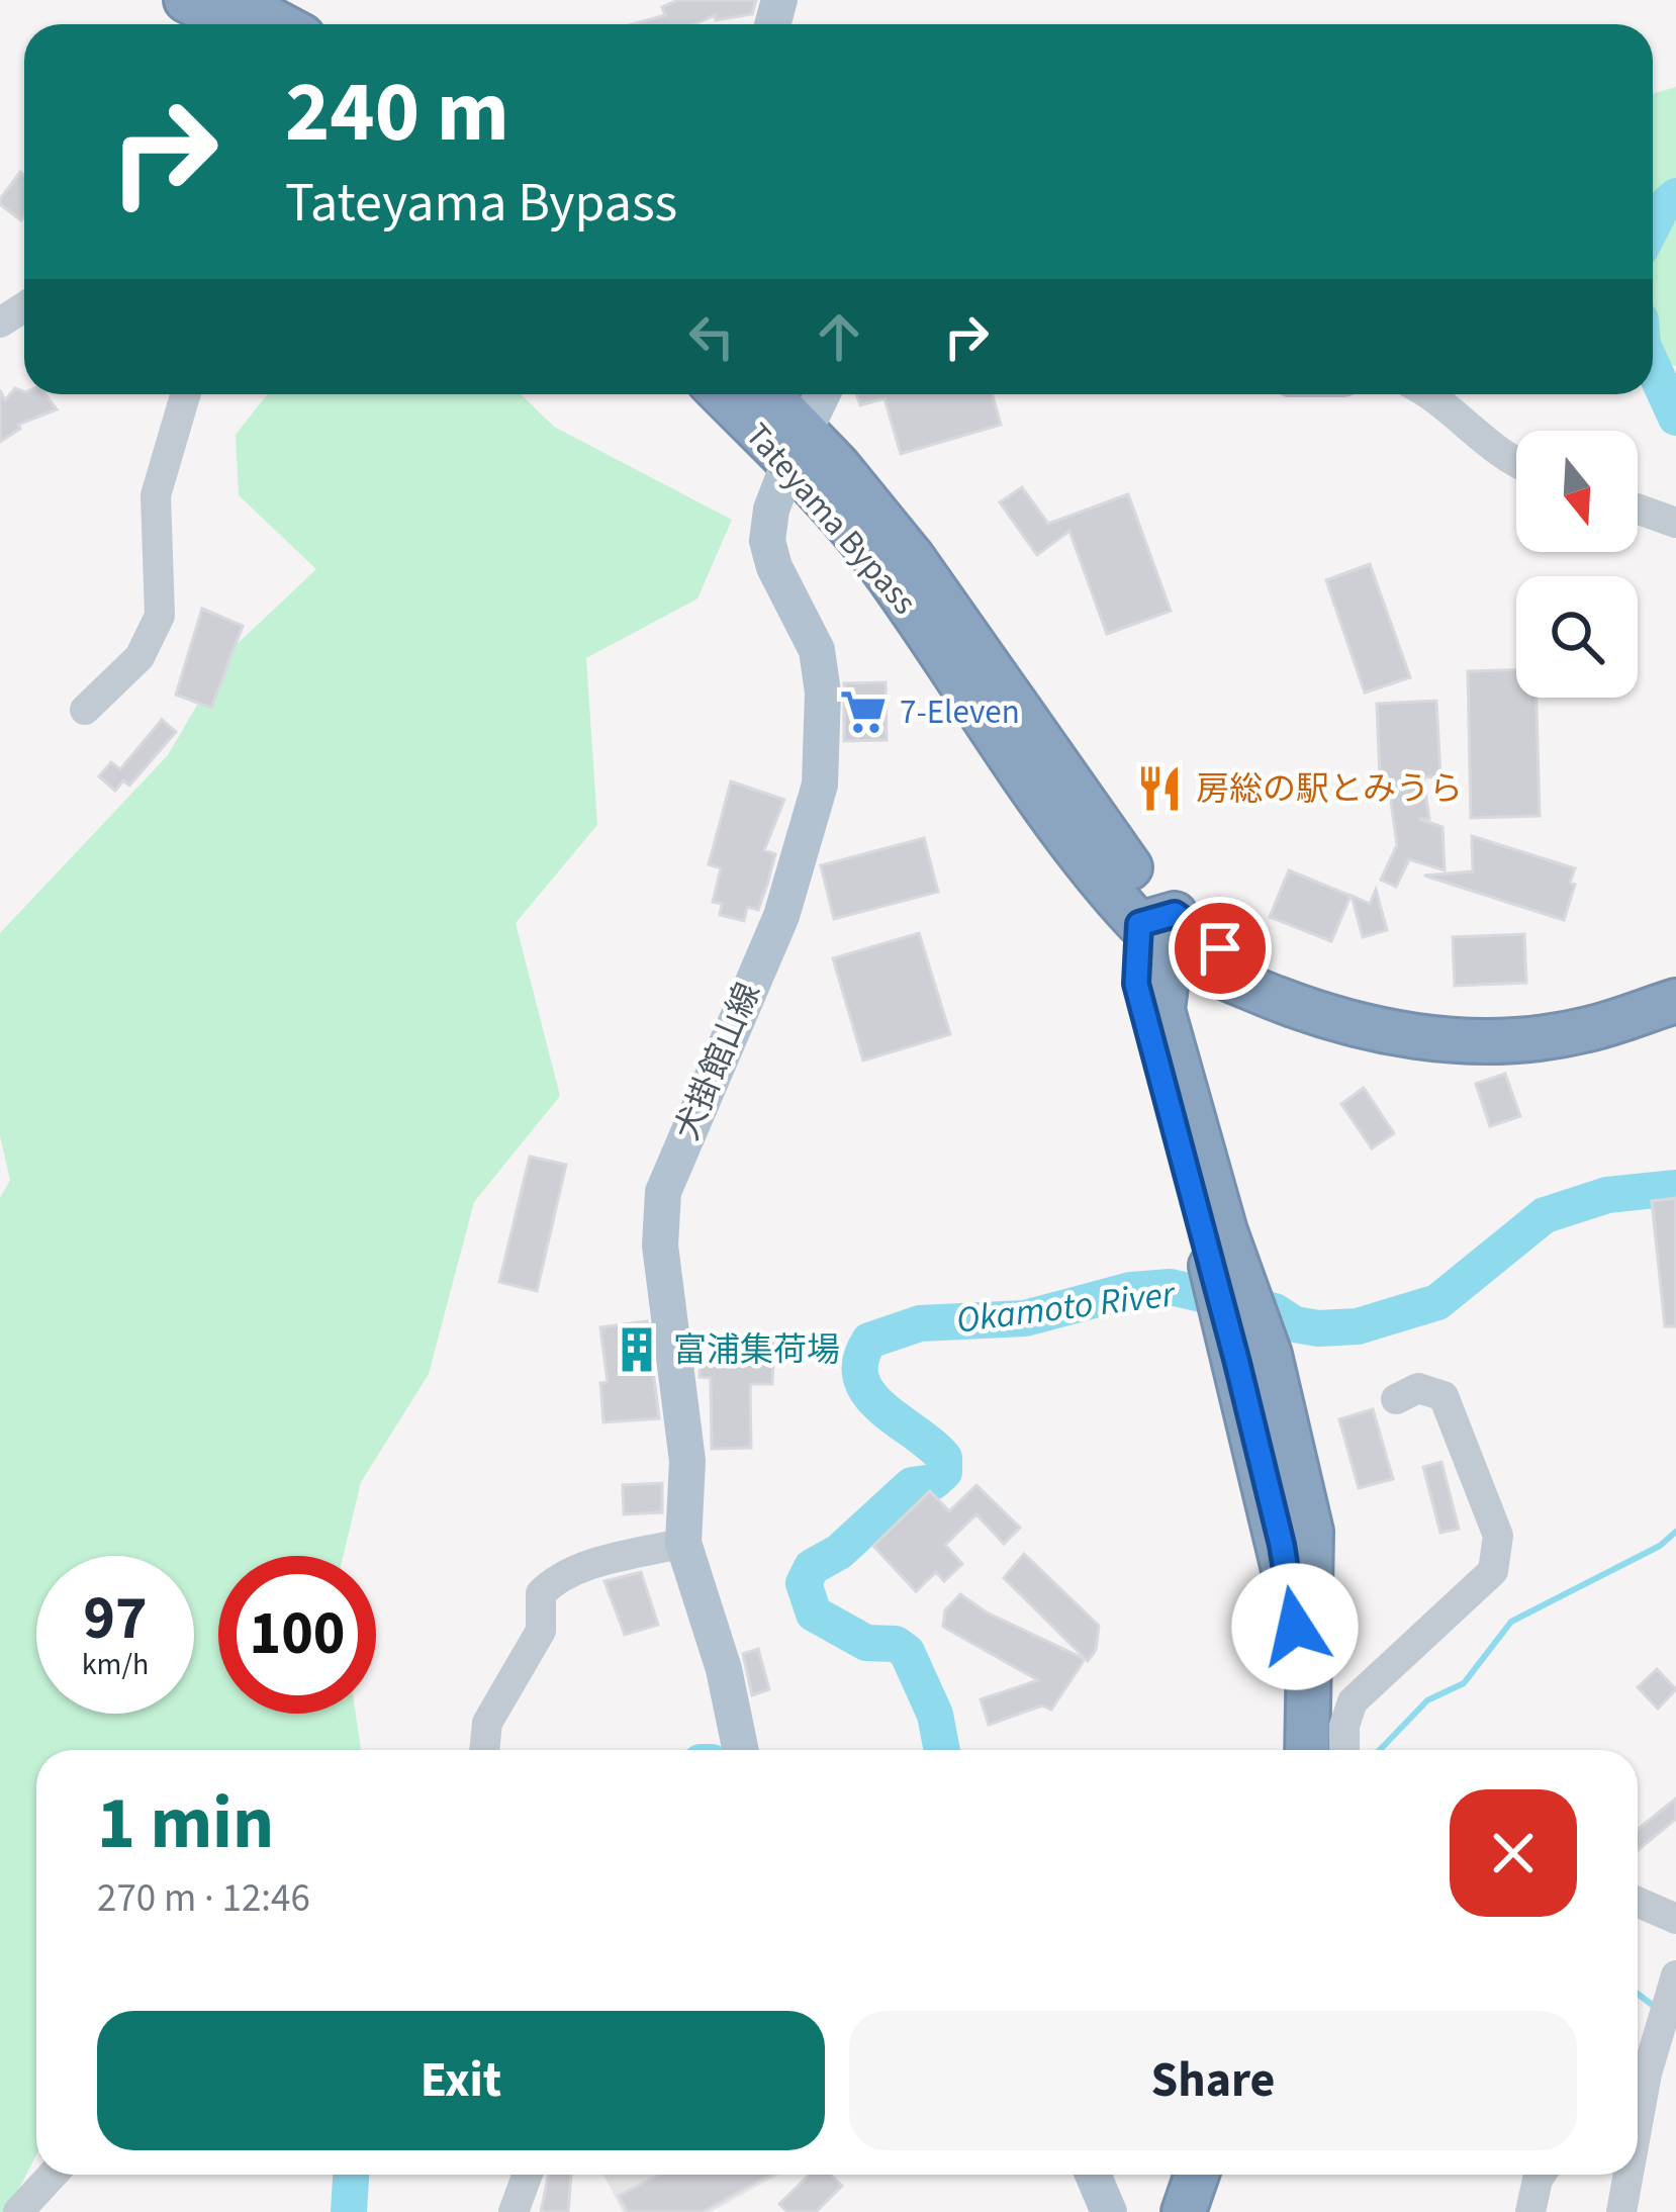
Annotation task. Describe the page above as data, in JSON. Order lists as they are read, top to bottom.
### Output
{
  "streets": {
    "highway": ["Tateyama Bypass"],
    "main road": ["犬掛館山線"]
  },
  "crossings": [
    ["Tateyama Bypass", "犬掛館山線"]
  ],
  "water": ["Okamoto River"],
  "places": {
    "supermarket": ["7-Eleven"],
    "restaurant": ["房総の駅とみうら"],
    "building": ["富浦集荷場"]
  },
  "north": "bottom",
  "page": {
    "turn": ["240 m", "Tateyama Bypass"],
    "speed": "97 km/h",
    "limit": "100",
    "heading": ["1 min", "270 m · 12:46"],
    "buttons": ["Exit", "Share"]
  }
}
